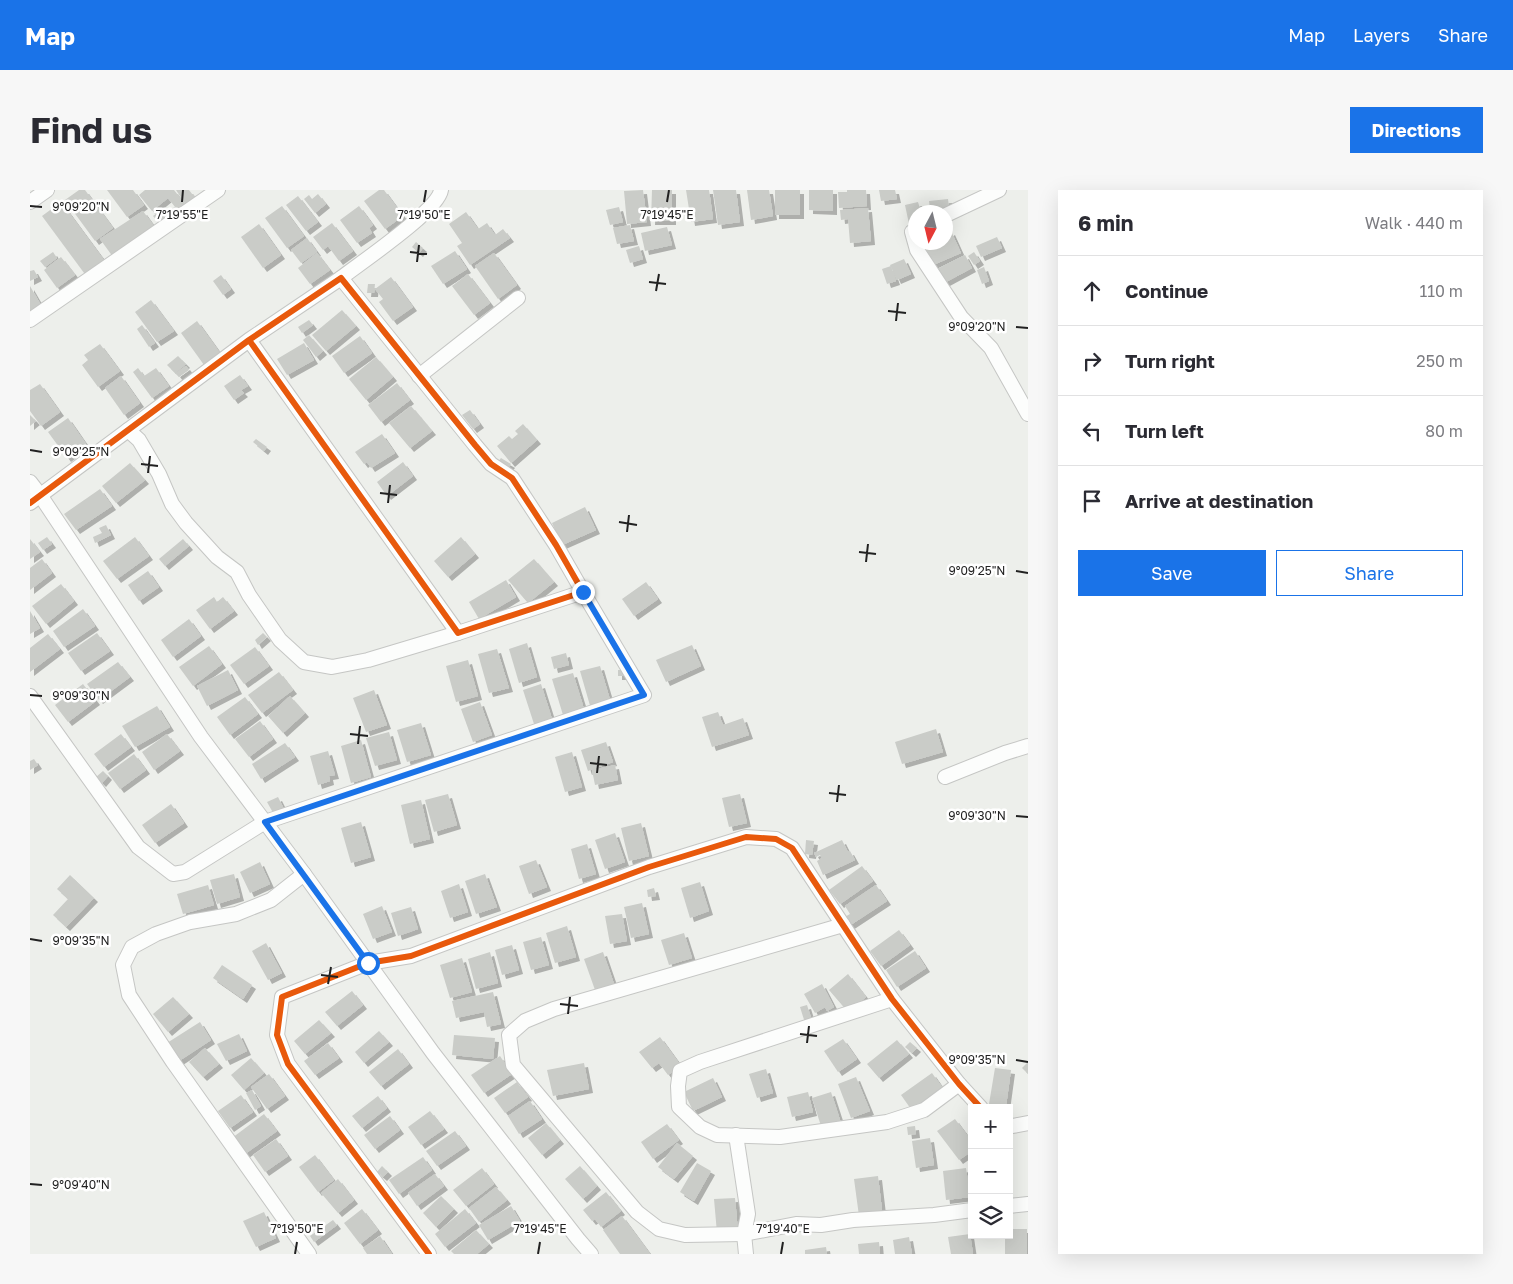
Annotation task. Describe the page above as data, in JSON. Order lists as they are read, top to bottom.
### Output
{
  "north": "bottom",
  "page": {
    "header": "Map",
    "nav": ["Map", "Layers", "Share"],
    "buttons": [
      "Directions",
      ["Save", "Share"]
    ],
    "title": "Find us",
    "heading": ["6 min", "Walk · 440 m"],
    "list": [
      ["Continue", "110 m"],
      ["Turn right", "250 m"],
      ["Turn left", "80 m"],
      "Arrive at destination"
    ],
    "map_buttons": ["+", "−"]
  },
  "coordinates": [
    "9°09'20\"N",
    "7°19'55\"E",
    "7°19'50\"E",
    "7°19'45\"E",
    "9°09'25\"N",
    "9°09'30\"N",
    "9°09'35\"N",
    "9°09'40\"N",
    "7°19'40\"E"
  ]
}
